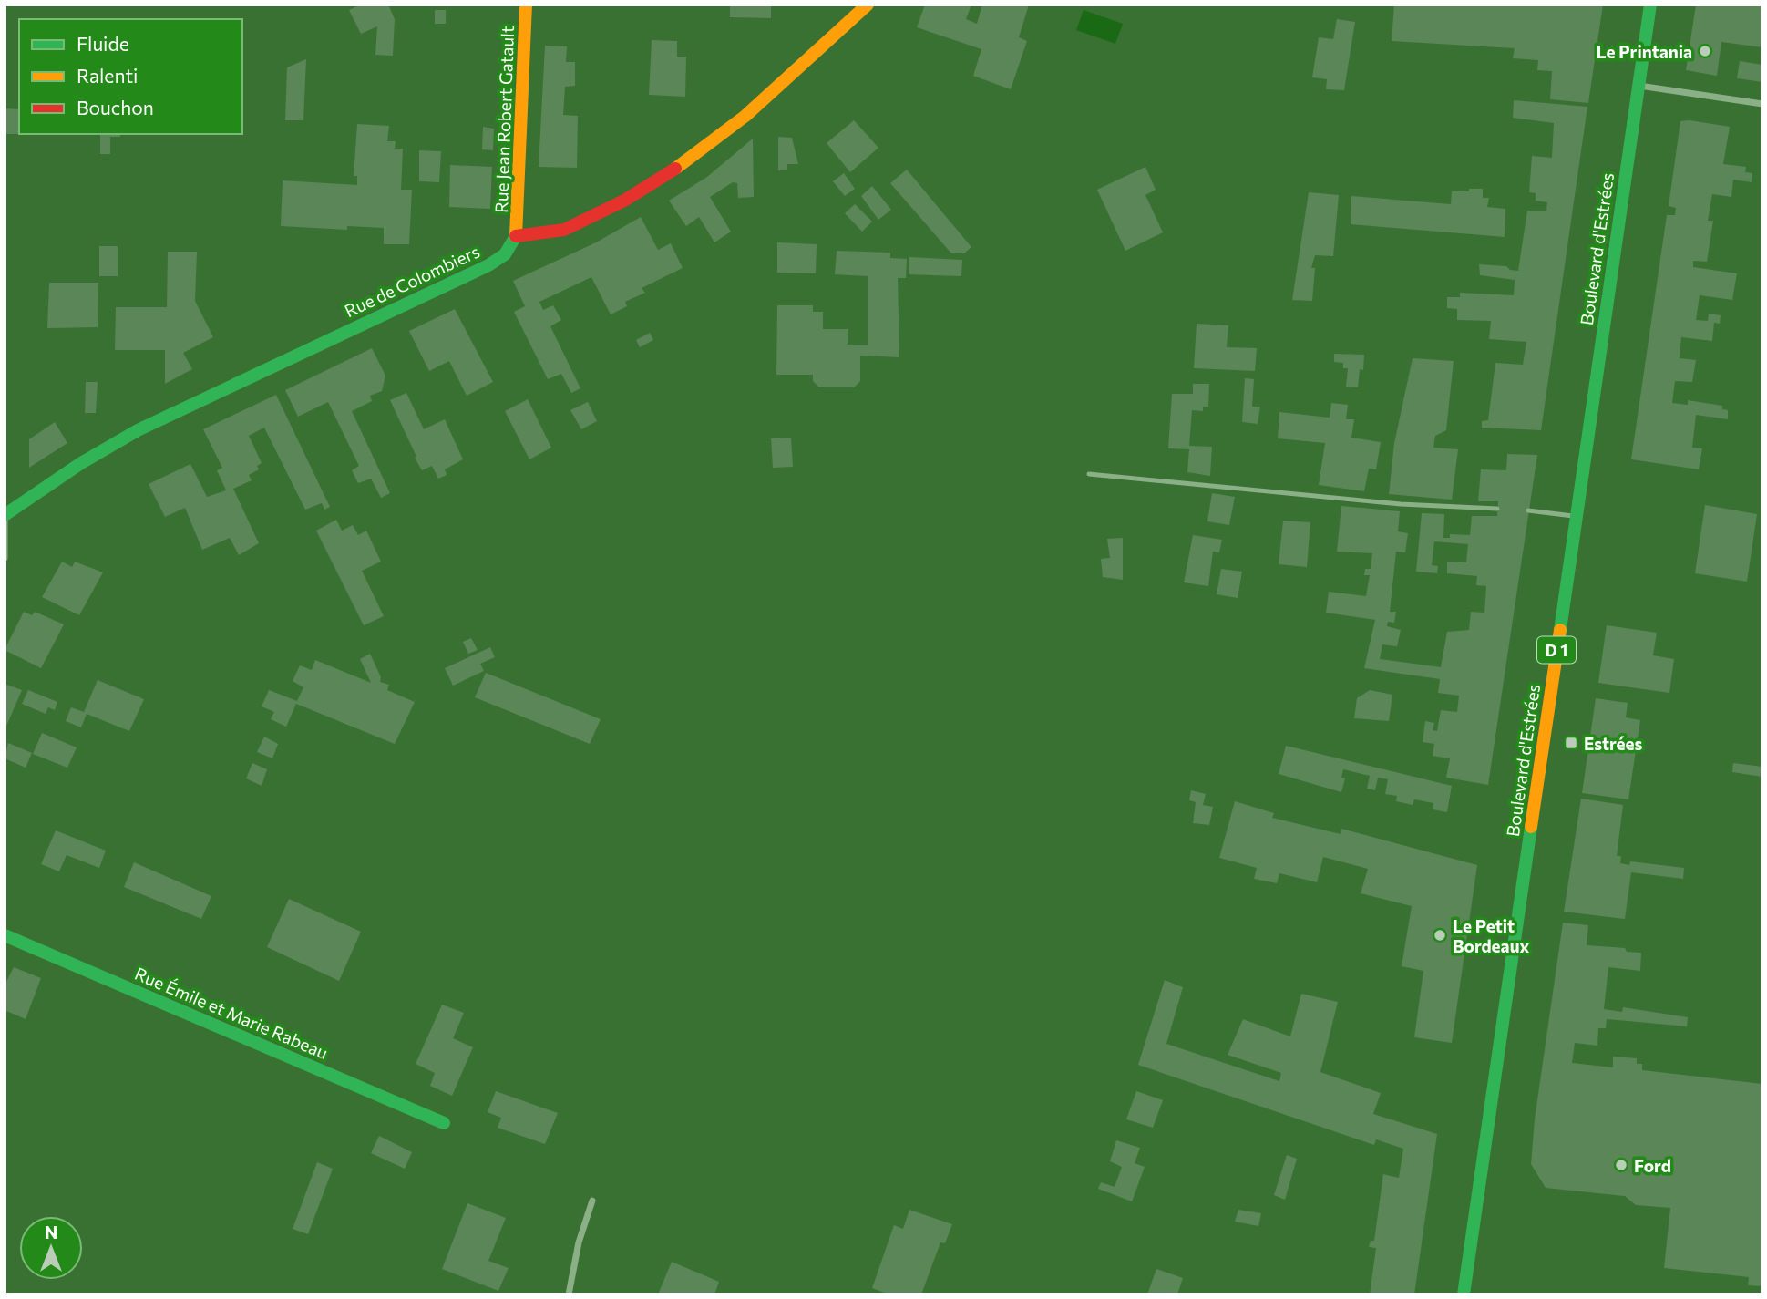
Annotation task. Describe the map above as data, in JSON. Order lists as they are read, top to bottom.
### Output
{
  "streets": {
    "street": [
      "Rue Jean Robert Gatault",
      "Boulevard d'Estrées",
      "Rue de Colombiers",
      "D 1",
      "Rue Émile et Marie Rabeau"
    ]
  },
  "crossings": [
    ["Rue Jean Robert Gatault", "Rue de Colombiers"]
  ],
  "places": {
    "other": ["Le Printania", "Le Petit Bordeaux", "Ford"],
    "transit": ["Estrées"]
  },
  "legend": ["Fluide", "Ralenti", "Bouchon"],
  "north": "top"
}
